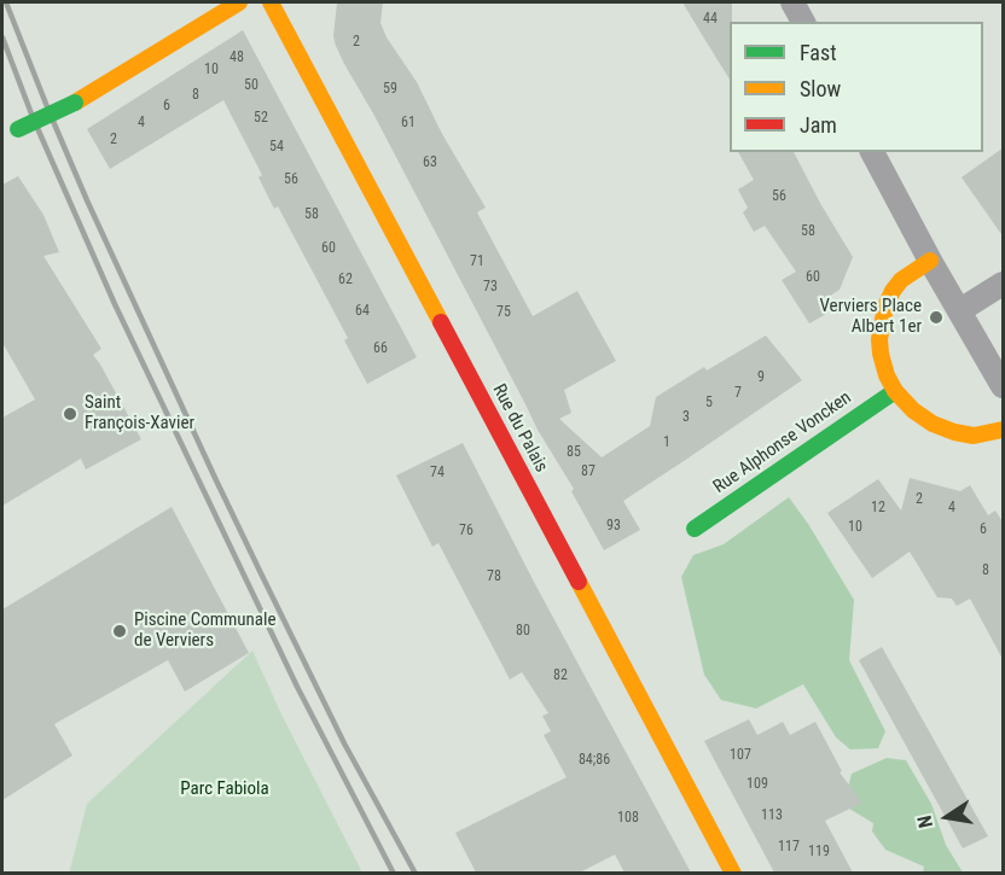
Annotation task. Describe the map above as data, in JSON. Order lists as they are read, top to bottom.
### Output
{
  "streets": {
    "main road": ["Rue du Palais", "Rue Alphonse Voncken"]
  },
  "parks": ["Parc Fabiola"],
  "places": ["Verviers Place Albert 1er", "Saint François-Xavier", "Piscine Communale de Verviers"],
  "house_numbers": [
    "44",
    "2",
    "48",
    "10",
    "50",
    "59",
    "8",
    "6",
    "52",
    "4",
    "61",
    "2",
    "54",
    "63",
    "56",
    "56",
    "58",
    "58",
    "60",
    "71",
    "60",
    "62",
    "73",
    "64",
    "75",
    "66",
    "9",
    "7",
    "5",
    "3",
    "1",
    "85",
    "87",
    "74",
    "2",
    "12",
    "4",
    "93",
    "10",
    "6",
    "76",
    "8",
    "78",
    "80",
    "82",
    "107",
    "84;86",
    "109",
    "113",
    "108",
    "117",
    "119"
  ],
  "legend": ["Fast", "Slow", "Jam"],
  "north": "left"
}
